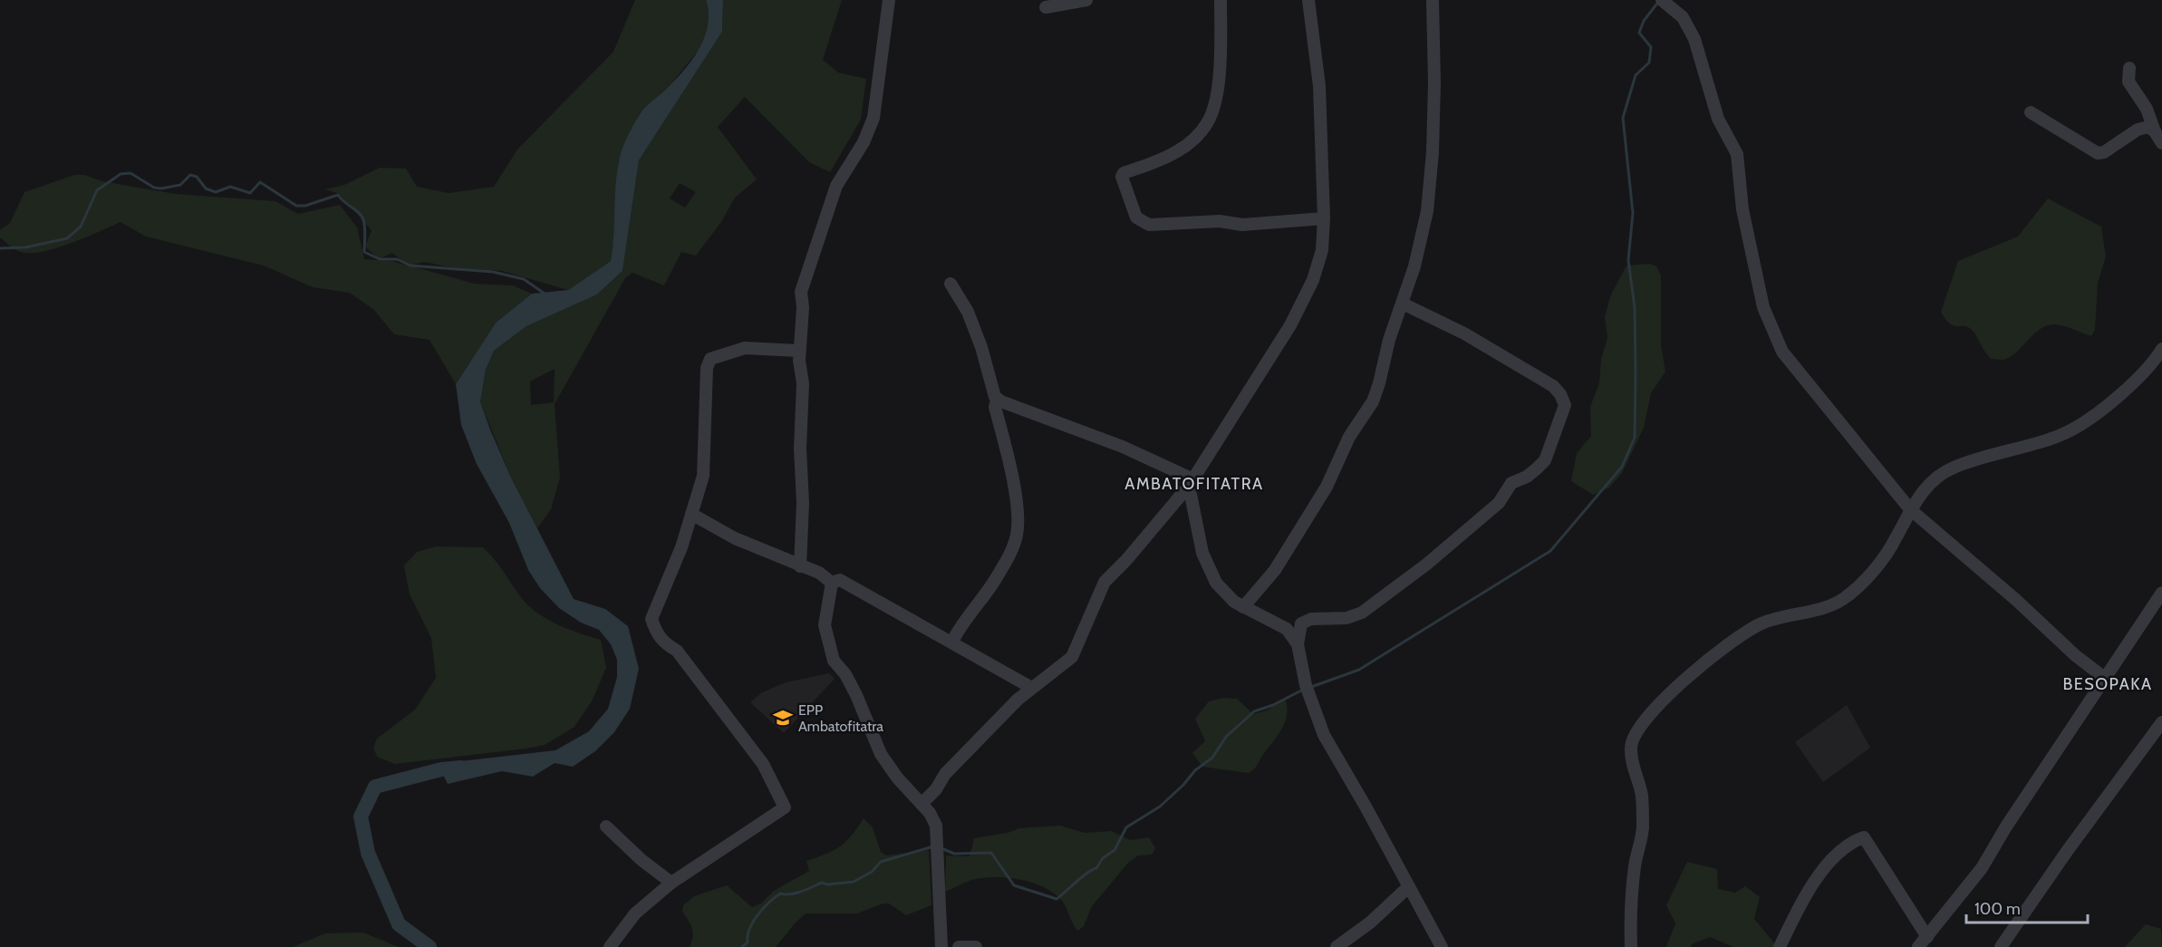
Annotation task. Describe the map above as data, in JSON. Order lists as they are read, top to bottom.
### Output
{
  "districts": ["AMBATOFITATRA", "BESOPAKA"],
  "places": {
    "school or university": ["EPP Ambatofitatra"]
  },
  "scale_bar": "100 m"
}
